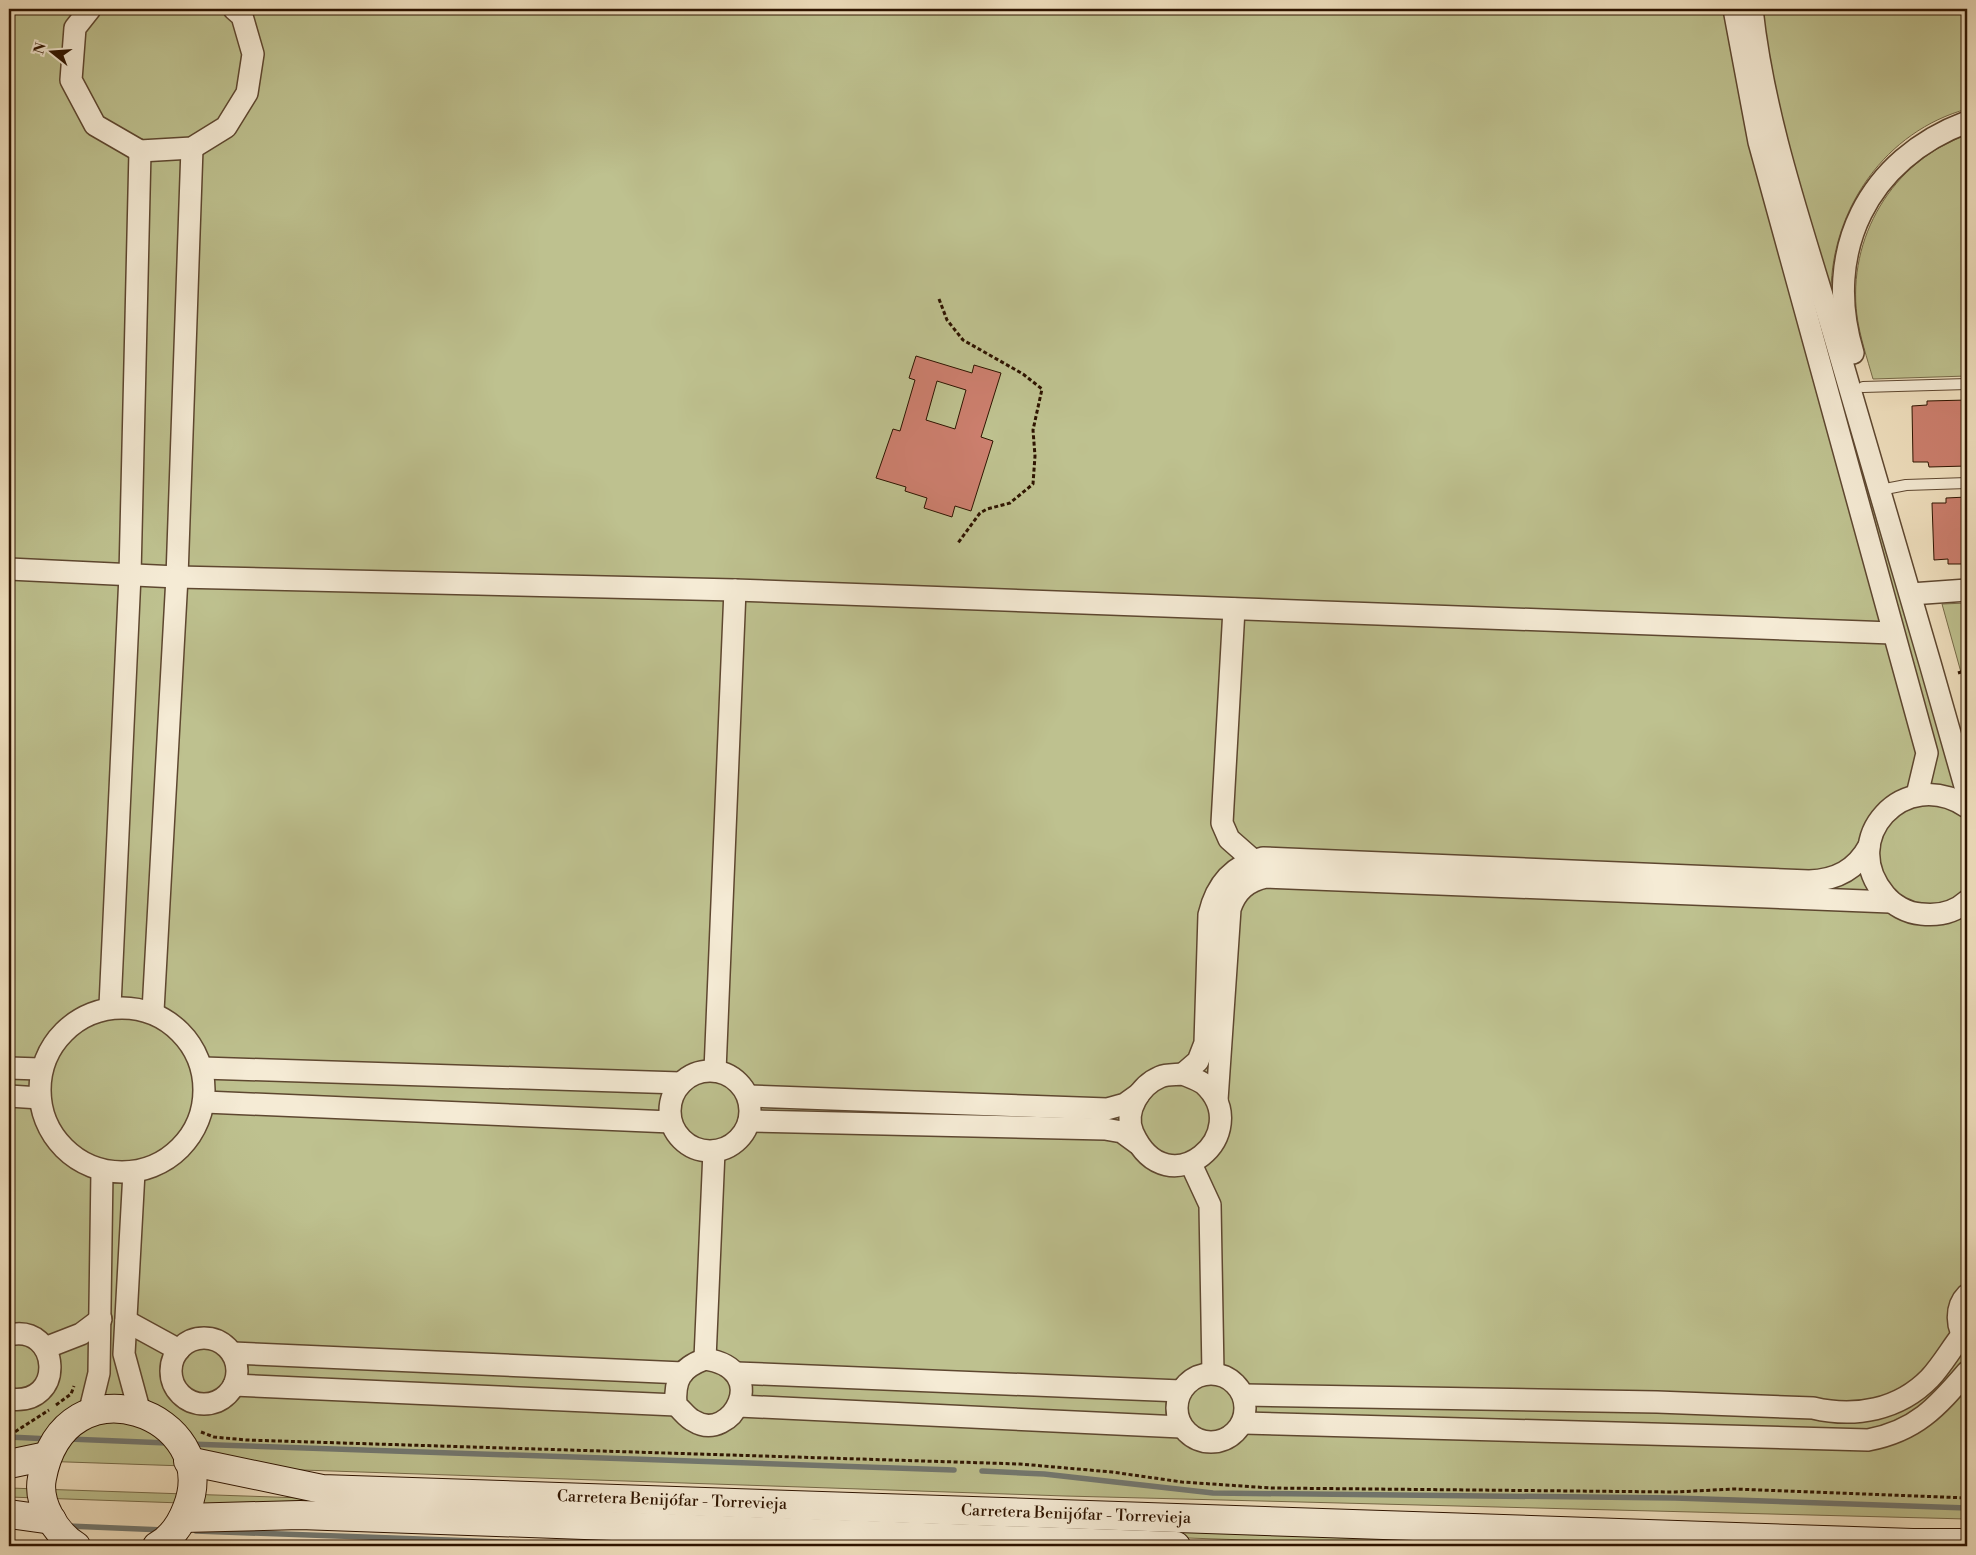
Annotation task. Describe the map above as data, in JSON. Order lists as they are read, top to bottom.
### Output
{
  "streets": {
    "main road": ["Carretera Benijófar - Torrevieja"]
  },
  "north": "left"
}
